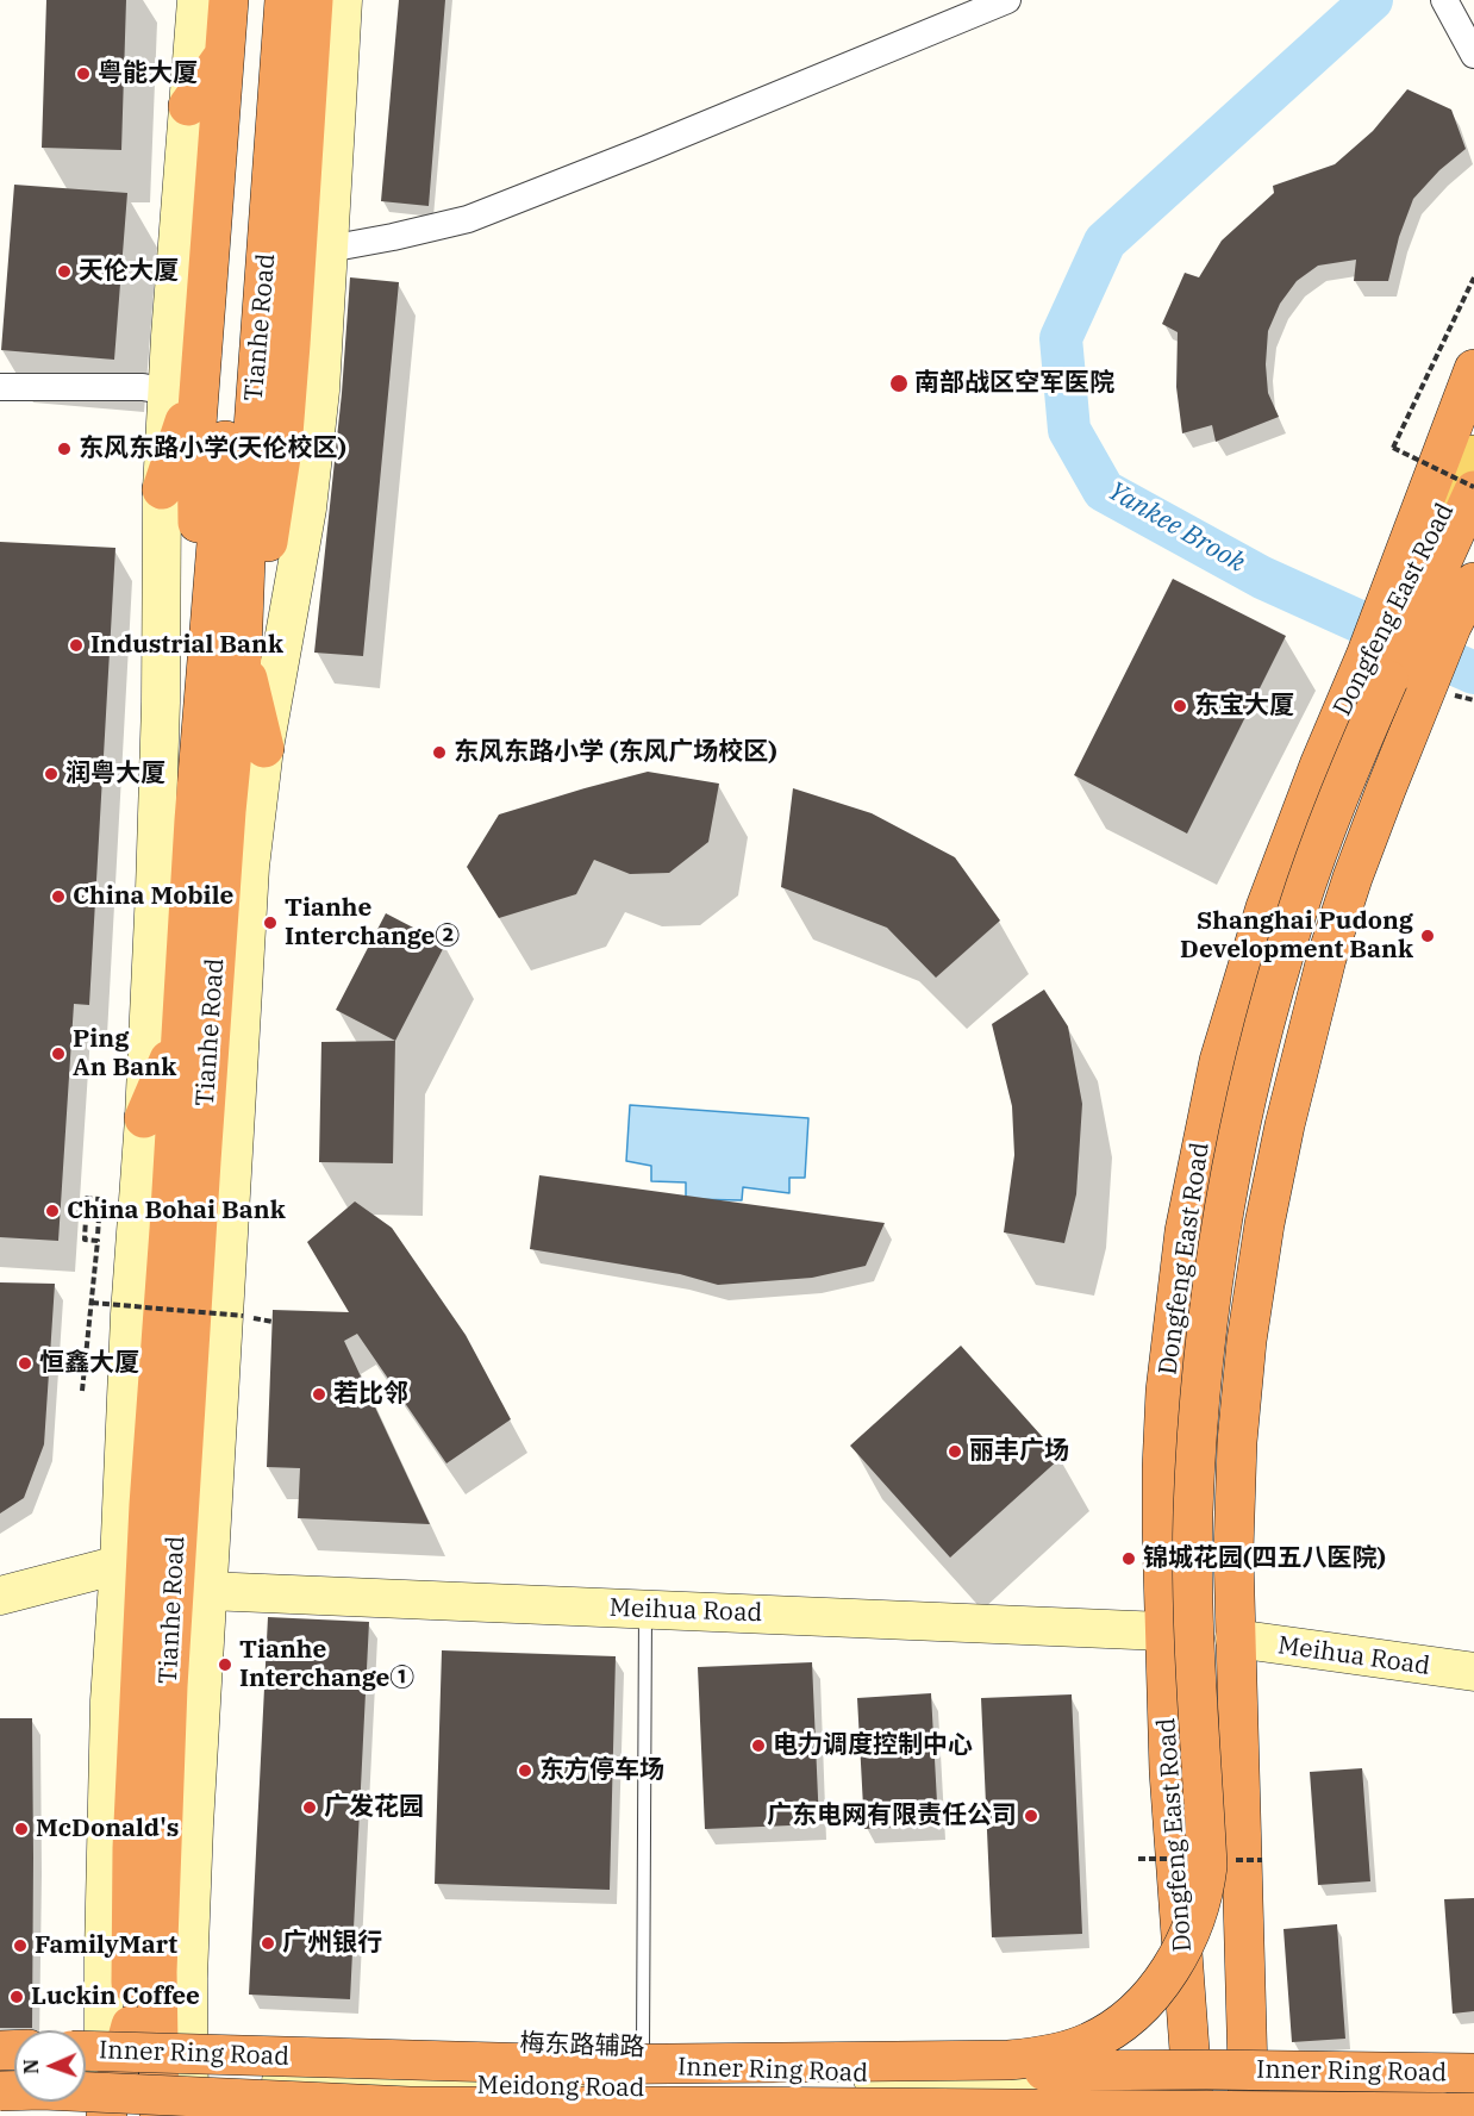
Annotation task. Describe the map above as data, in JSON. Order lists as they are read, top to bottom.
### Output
{
  "streets": {
    "highway": ["Tianhe Road", "Dongfeng East Road", "Inner Ring Road"],
    "main road": ["Meihua Road", "Meidong Road"],
    "street": ["梅东路辅路"]
  },
  "crossings": [
    ["Tianhe Road", "梅东路辅路"],
    ["Tianhe Road", "Meidong Road"],
    ["Dongfeng East Road", "Meihua Road"],
    ["Dongfeng East Road", "梅东路辅路"],
    ["Dongfeng East Road", "Meidong Road"],
    ["梅东路辅路", "Meidong Road"]
  ],
  "water": ["Yankee Brook"],
  "places": [
    "粤能大厦",
    "天伦大厦",
    "南部战区空军医院",
    "东风东路小学(天伦校区)",
    "Industrial Bank",
    "东宝大厦",
    "东风东路小学 (东风广场校区)",
    "润粤大厦",
    "China Mobile",
    "Tianhe Interchange②",
    "Shanghai Pudong Development Bank",
    "Ping An Bank",
    "China Bohai Bank",
    "恒鑫大厦",
    "若比邻",
    "丽丰广场",
    "锦城花园(四五八医院)",
    "Tianhe Interchange①",
    "电力调度控制中心",
    "东方停车场",
    "广发花园",
    "广东电网有限责任公司",
    "McDonald's",
    "广州银行",
    "FamilyMart",
    "Luckin Coffee"
  ],
  "north": "left"
}
